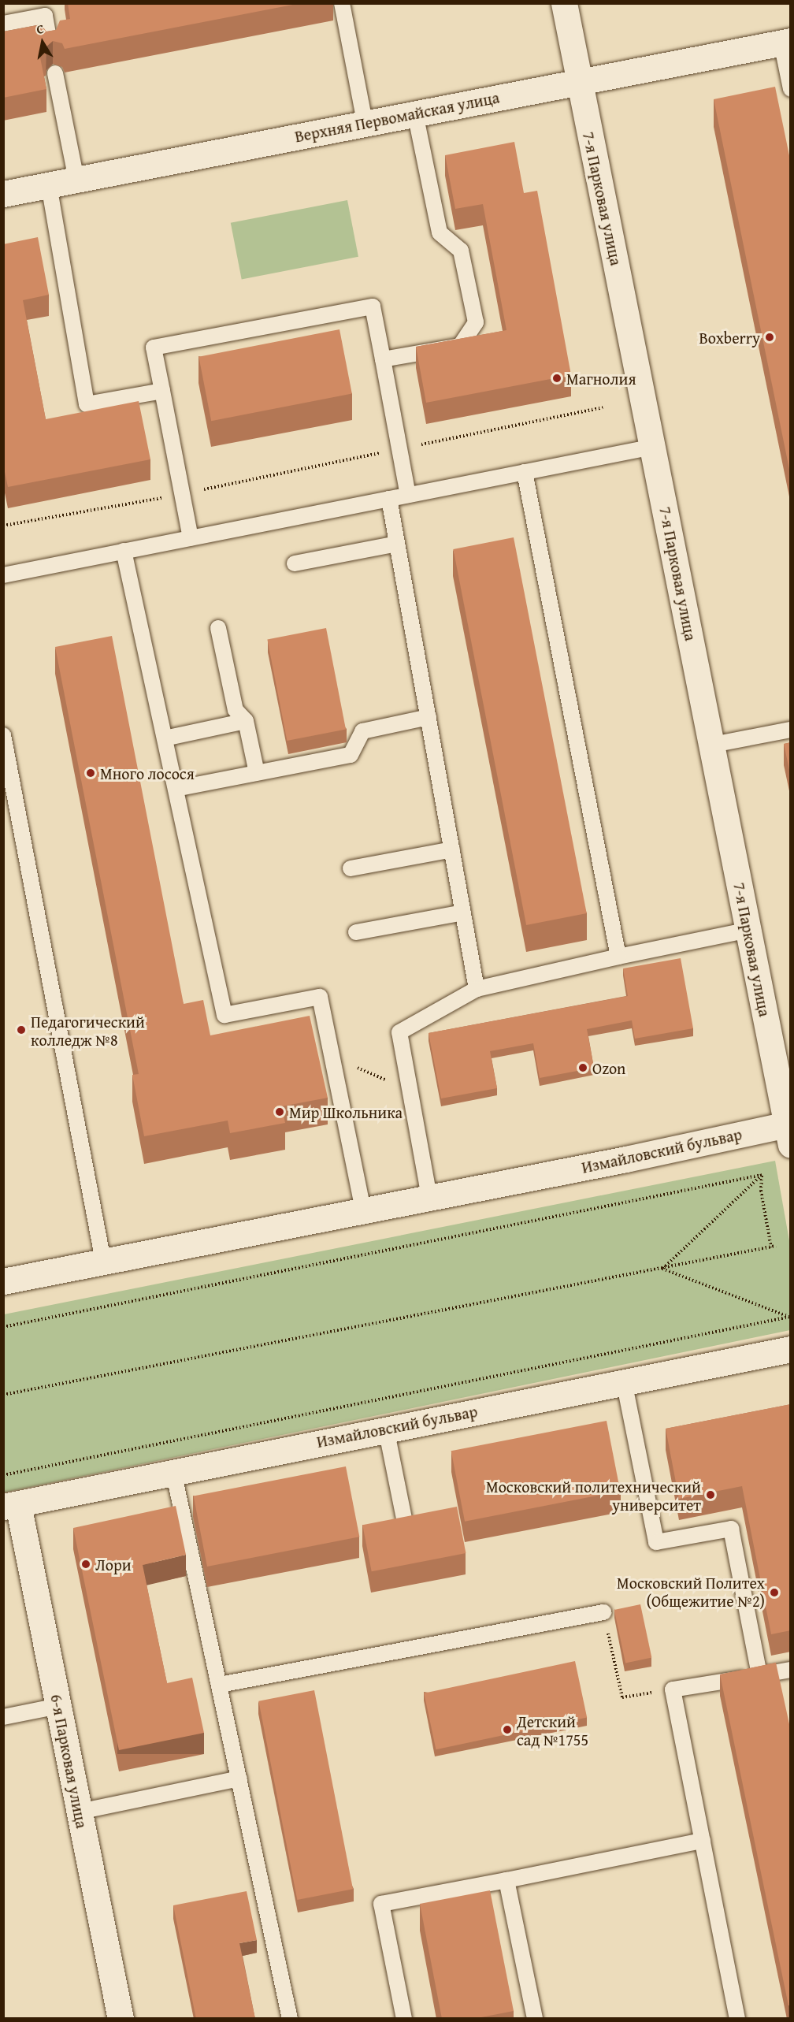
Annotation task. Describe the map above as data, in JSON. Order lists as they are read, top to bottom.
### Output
{
  "streets": {
    "street": [
      "Верхняя Первомайская улица",
      "7-я Парковая улица",
      "Измайловский бульвар",
      "6-я Парковая улица"
    ]
  },
  "crossings": [
    ["Верхняя Первомайская улица", "7-я Парковая улица"],
    ["7-я Парковая улица", "Измайловский бульвар"],
    ["Измайловский бульвар", "6-я Парковая улица"]
  ],
  "places": [
    "Boxberry",
    "Магнолия",
    "Много лосося",
    "Педагогический колледж №8",
    "Ozon",
    "Мир Школьника",
    "Московский политехнический университет",
    "Лори",
    "Московский Политех (Общежитие №2)",
    "Детский сад №1755"
  ],
  "north": "top"
}
